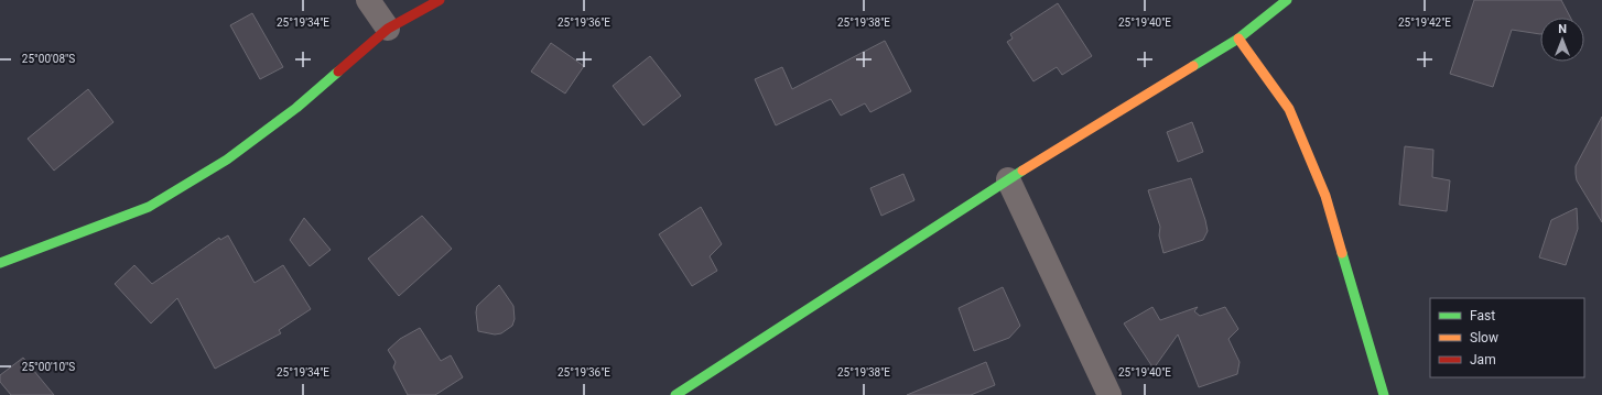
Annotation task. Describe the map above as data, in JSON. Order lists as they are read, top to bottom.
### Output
{
  "legend": ["Fast", "Slow", "Jam"],
  "north": "top",
  "coordinates": [
    "25°19'34\"E",
    "25°19'36\"E",
    "25°19'38\"E",
    "25°19'40\"E",
    "25°19'42\"E",
    "25°00'08\"S",
    "25°00'10\"S"
  ]
}
